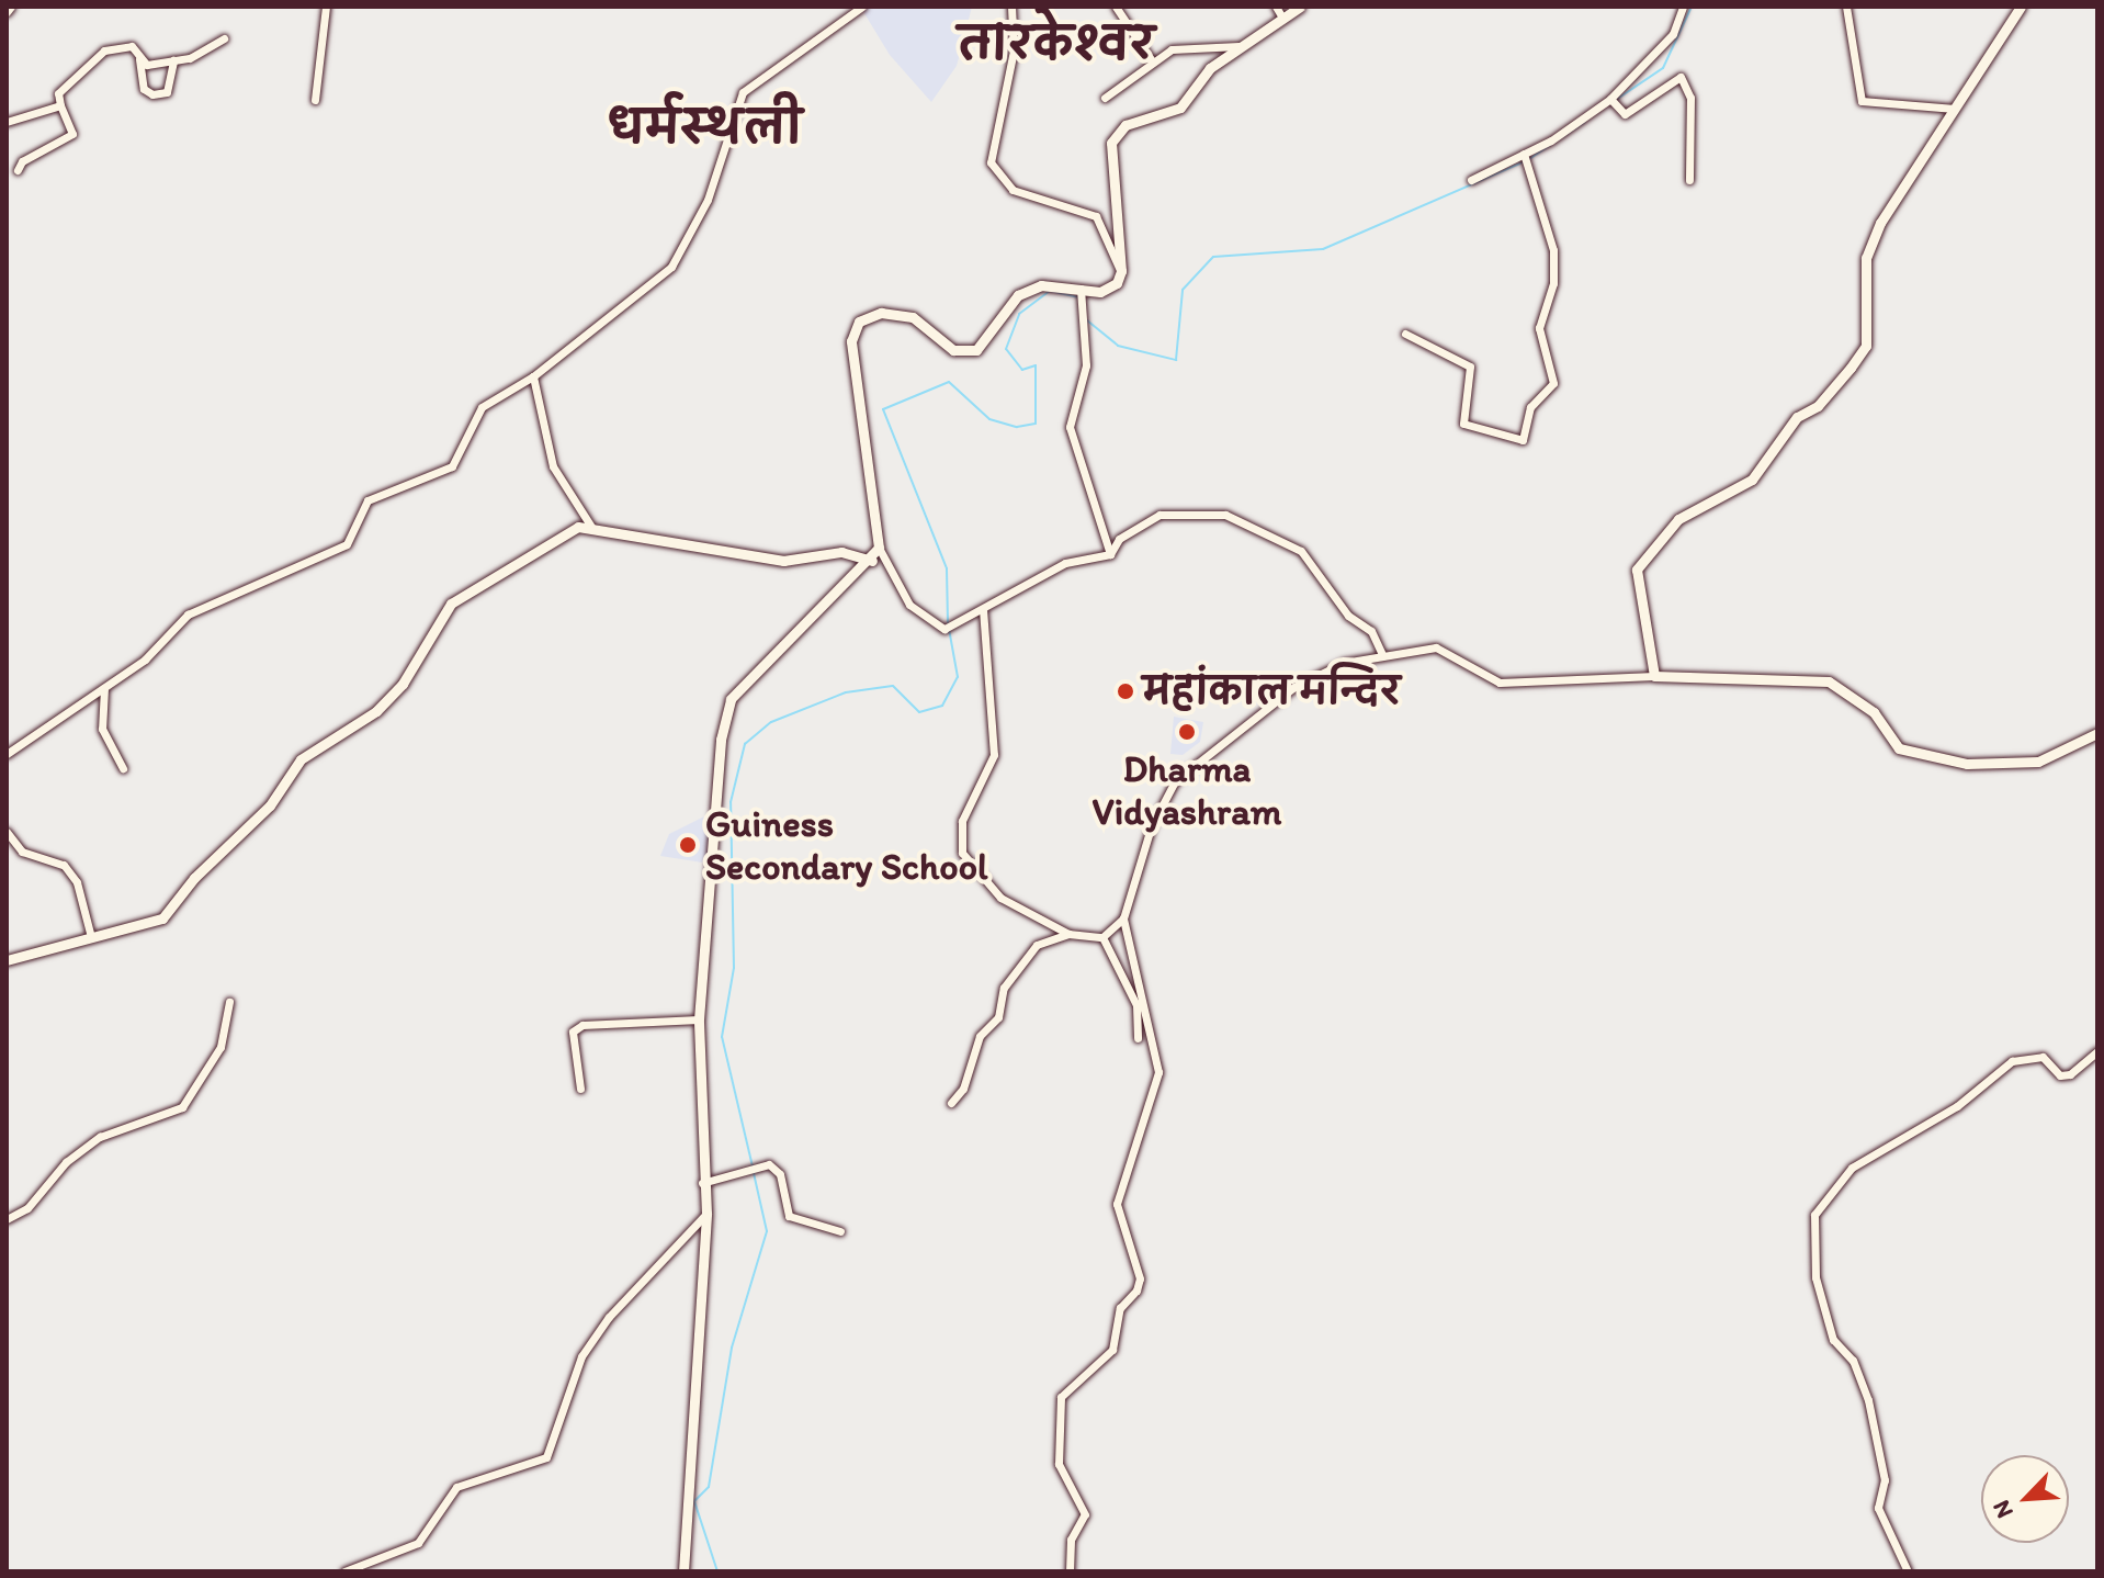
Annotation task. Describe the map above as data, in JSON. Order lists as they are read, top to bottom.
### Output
{
  "districts": ["तारकेश्वर", "धर्मस्थली"],
  "places": ["महांकाल मन्दिर", "Dharma Vidyashram", "Guiness Secondary School"],
  "north": "bottom left"
}
